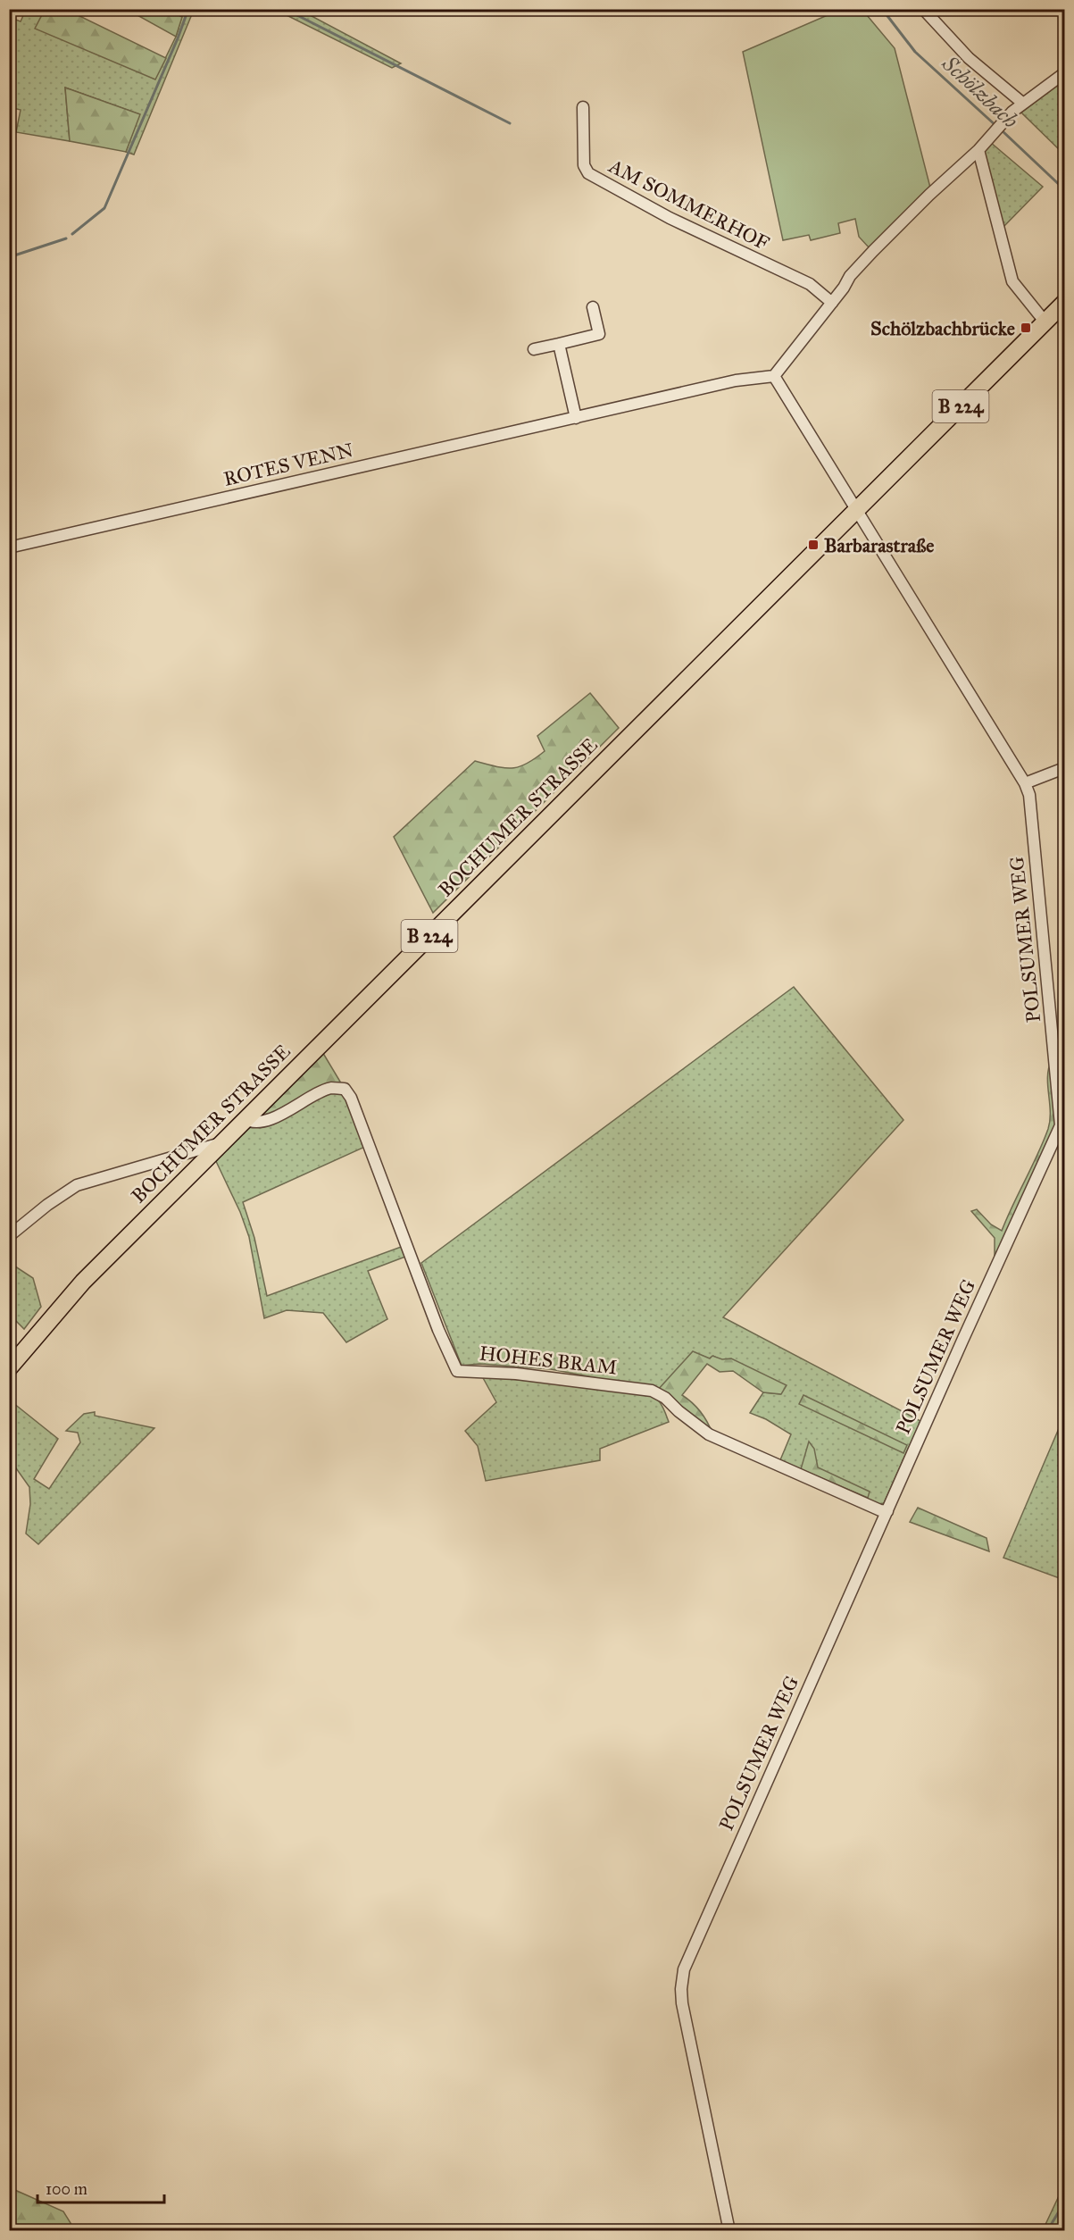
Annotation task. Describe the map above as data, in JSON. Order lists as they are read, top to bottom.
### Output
{
  "streets": {
    "main road": ["B 224", "BOCHUMER STRASSE"],
    "street": [
      "AM SOMMERHOF",
      "ROTES VENN",
      "POLSUMER WEG",
      "HOHES BRAM"
    ]
  },
  "crossings": [
    ["BOCHUMER STRASSE", "POLSUMER WEG"],
    ["BOCHUMER STRASSE", "HOHES BRAM"],
    ["POLSUMER WEG", "HOHES BRAM"]
  ],
  "water": ["Schölzbach"],
  "places": {
    "transit": ["Schölzbachbrücke", "Barbarastraße"]
  },
  "scale_bar": "100 m"
}
